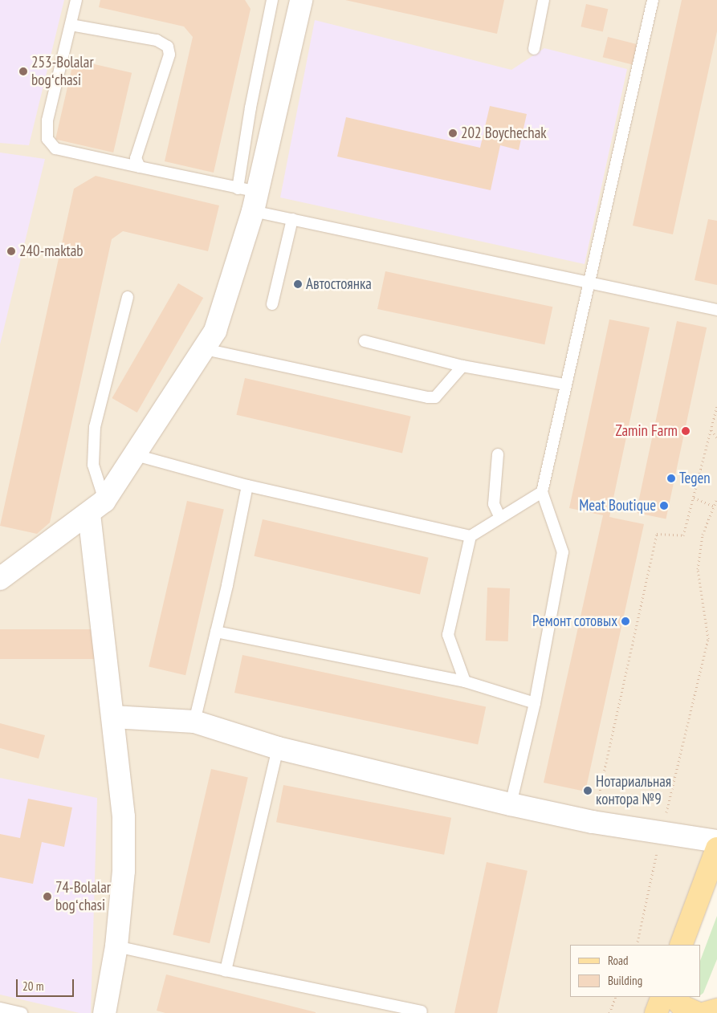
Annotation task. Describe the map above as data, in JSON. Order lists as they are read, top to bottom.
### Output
{
  "places": [
    "253-Bolalar bogʻchasi",
    "202 Boychechak",
    "240-maktab",
    "Автостоянка",
    "Zamin Farm",
    "Tegen",
    "Meat Boutique",
    "Ремонт сотовых",
    "Нотариальная контора №9",
    "74-Bolalar bogʻchasi"
  ],
  "legend": ["Road", "Building"],
  "scale_bar": "20 m"
}
